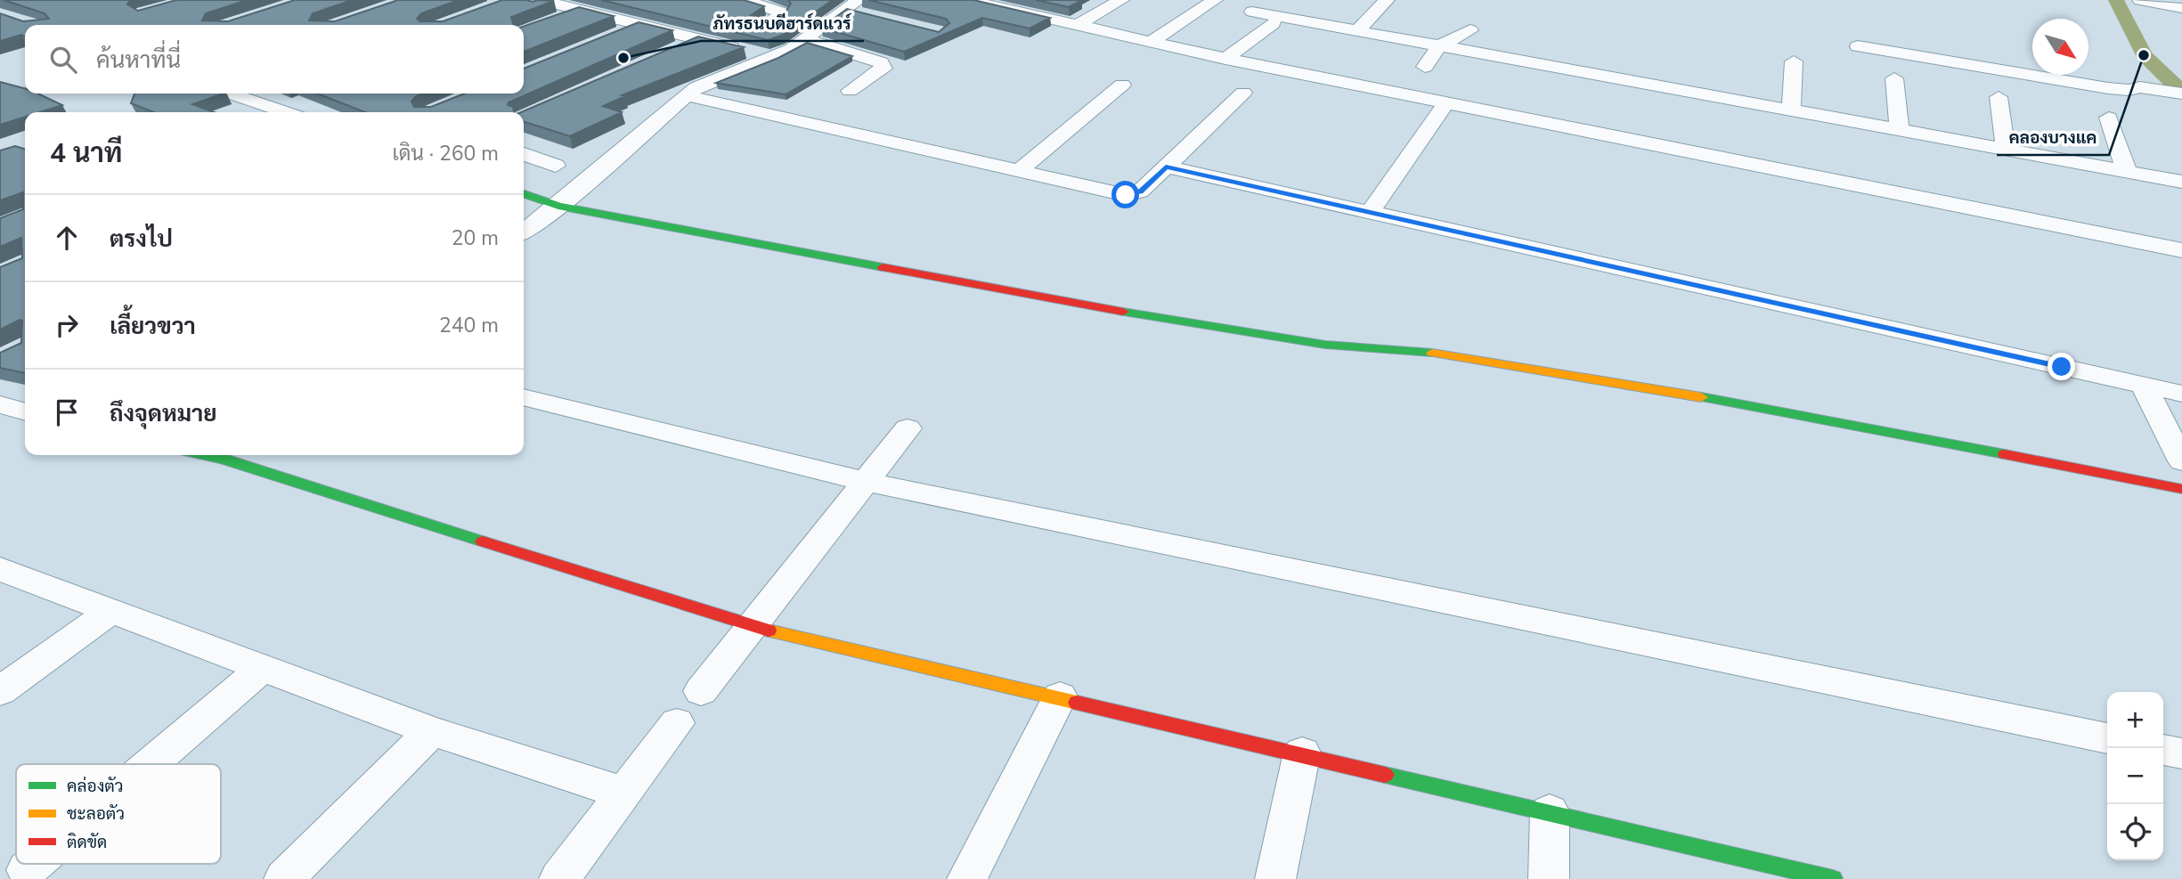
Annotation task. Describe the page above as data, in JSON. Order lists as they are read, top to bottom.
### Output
{
  "places": ["คลองบางแค", "ภัทรธนบดีฮาร์ดแวร์"],
  "legend": ["คล่องตัว", "ชะลอตัว", "ติดขัด"],
  "north": "bottom right",
  "page": {
    "search": "ค้นหาที่นี่",
    "heading": ["4 นาที", "เดิน · 260 m"],
    "list": [
      ["ตรงไป", "20 m"],
      ["เลี้ยวขวา", "240 m"],
      "ถึงจุดหมาย"
    ],
    "map_buttons": ["+", "−"]
  }
}
